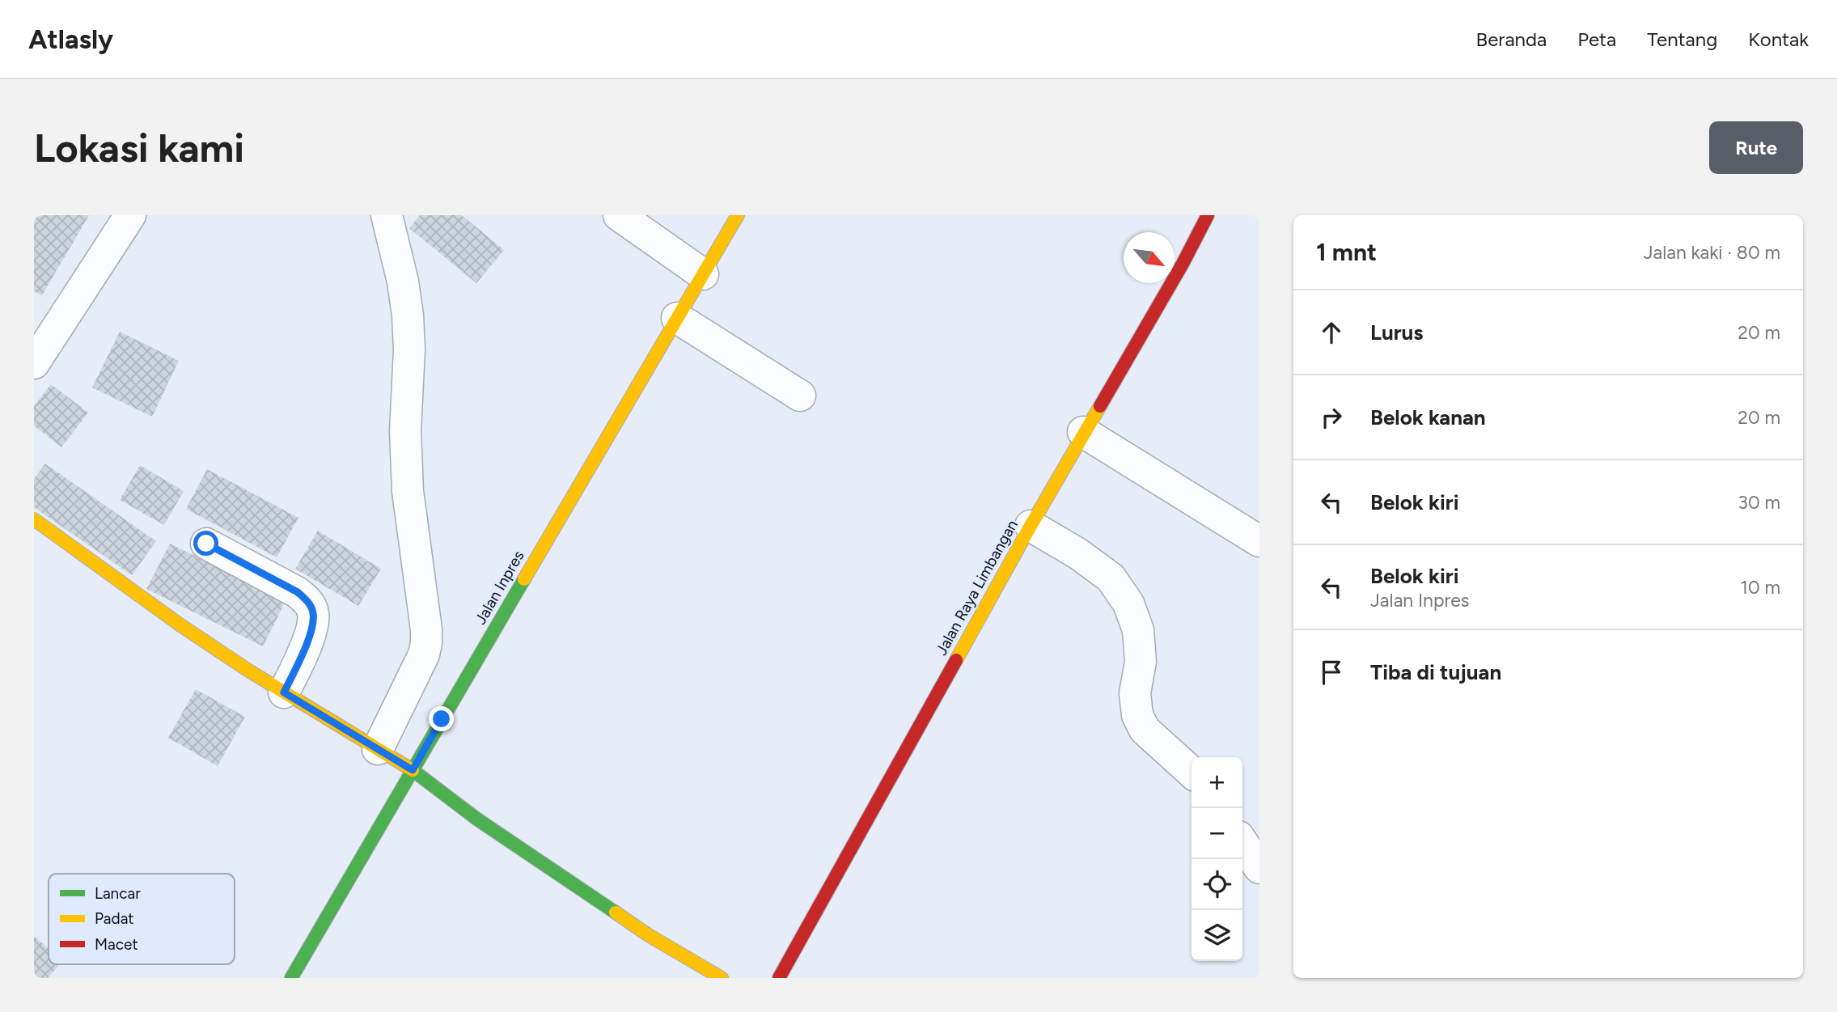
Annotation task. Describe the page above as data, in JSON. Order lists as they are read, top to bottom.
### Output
{
  "streets": {
    "main road": ["Jalan Inpres", "Jalan Raya Limbangan"]
  },
  "legend": ["Lancar", "Padat", "Macet"],
  "north": "bottom right",
  "page": {
    "header": "Atlasly",
    "nav": [
      "Beranda",
      "Peta",
      "Tentang",
      "Kontak"
    ],
    "buttons": "Rute",
    "title": "Lokasi kami",
    "heading": ["1 mnt", "Jalan kaki · 80 m"],
    "list": [
      ["Lurus", "20 m"],
      ["Belok kanan", "20 m"],
      ["Belok kiri", "30 m"],
      ["Belok kiri", "Jalan Inpres", "10 m"],
      "Tiba di tujuan"
    ],
    "map_buttons": ["+", "−"]
  }
}
